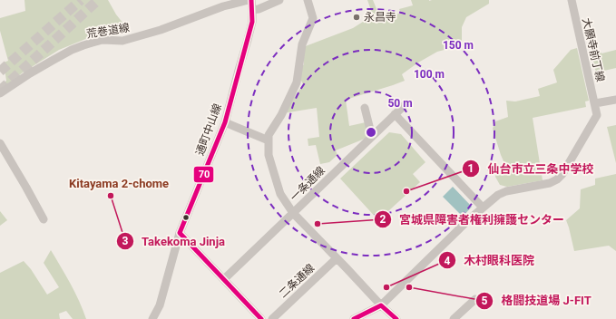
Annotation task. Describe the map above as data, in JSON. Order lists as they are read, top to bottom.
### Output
{
  "streets": {
    "street": [
      "荒巻道線",
      "大願寺前丁線",
      "通町中山線",
      "一条通線",
      "二条通線"
    ]
  },
  "crossings": [
    ["荒巻道線", "通町中山線"]
  ],
  "districts": ["Kitayama 2-chome"],
  "places": [
    "永昌寺",
    "仙台市立三条中学校",
    "Takekoma Jinja",
    "宮城県障害者権利擁護センター",
    "木村眼科医院",
    "格闘技道場 J-FIT"
  ],
  "lines": ["transit line 70"],
  "rings": ["150 m", "100 m", "50 m"]
}
